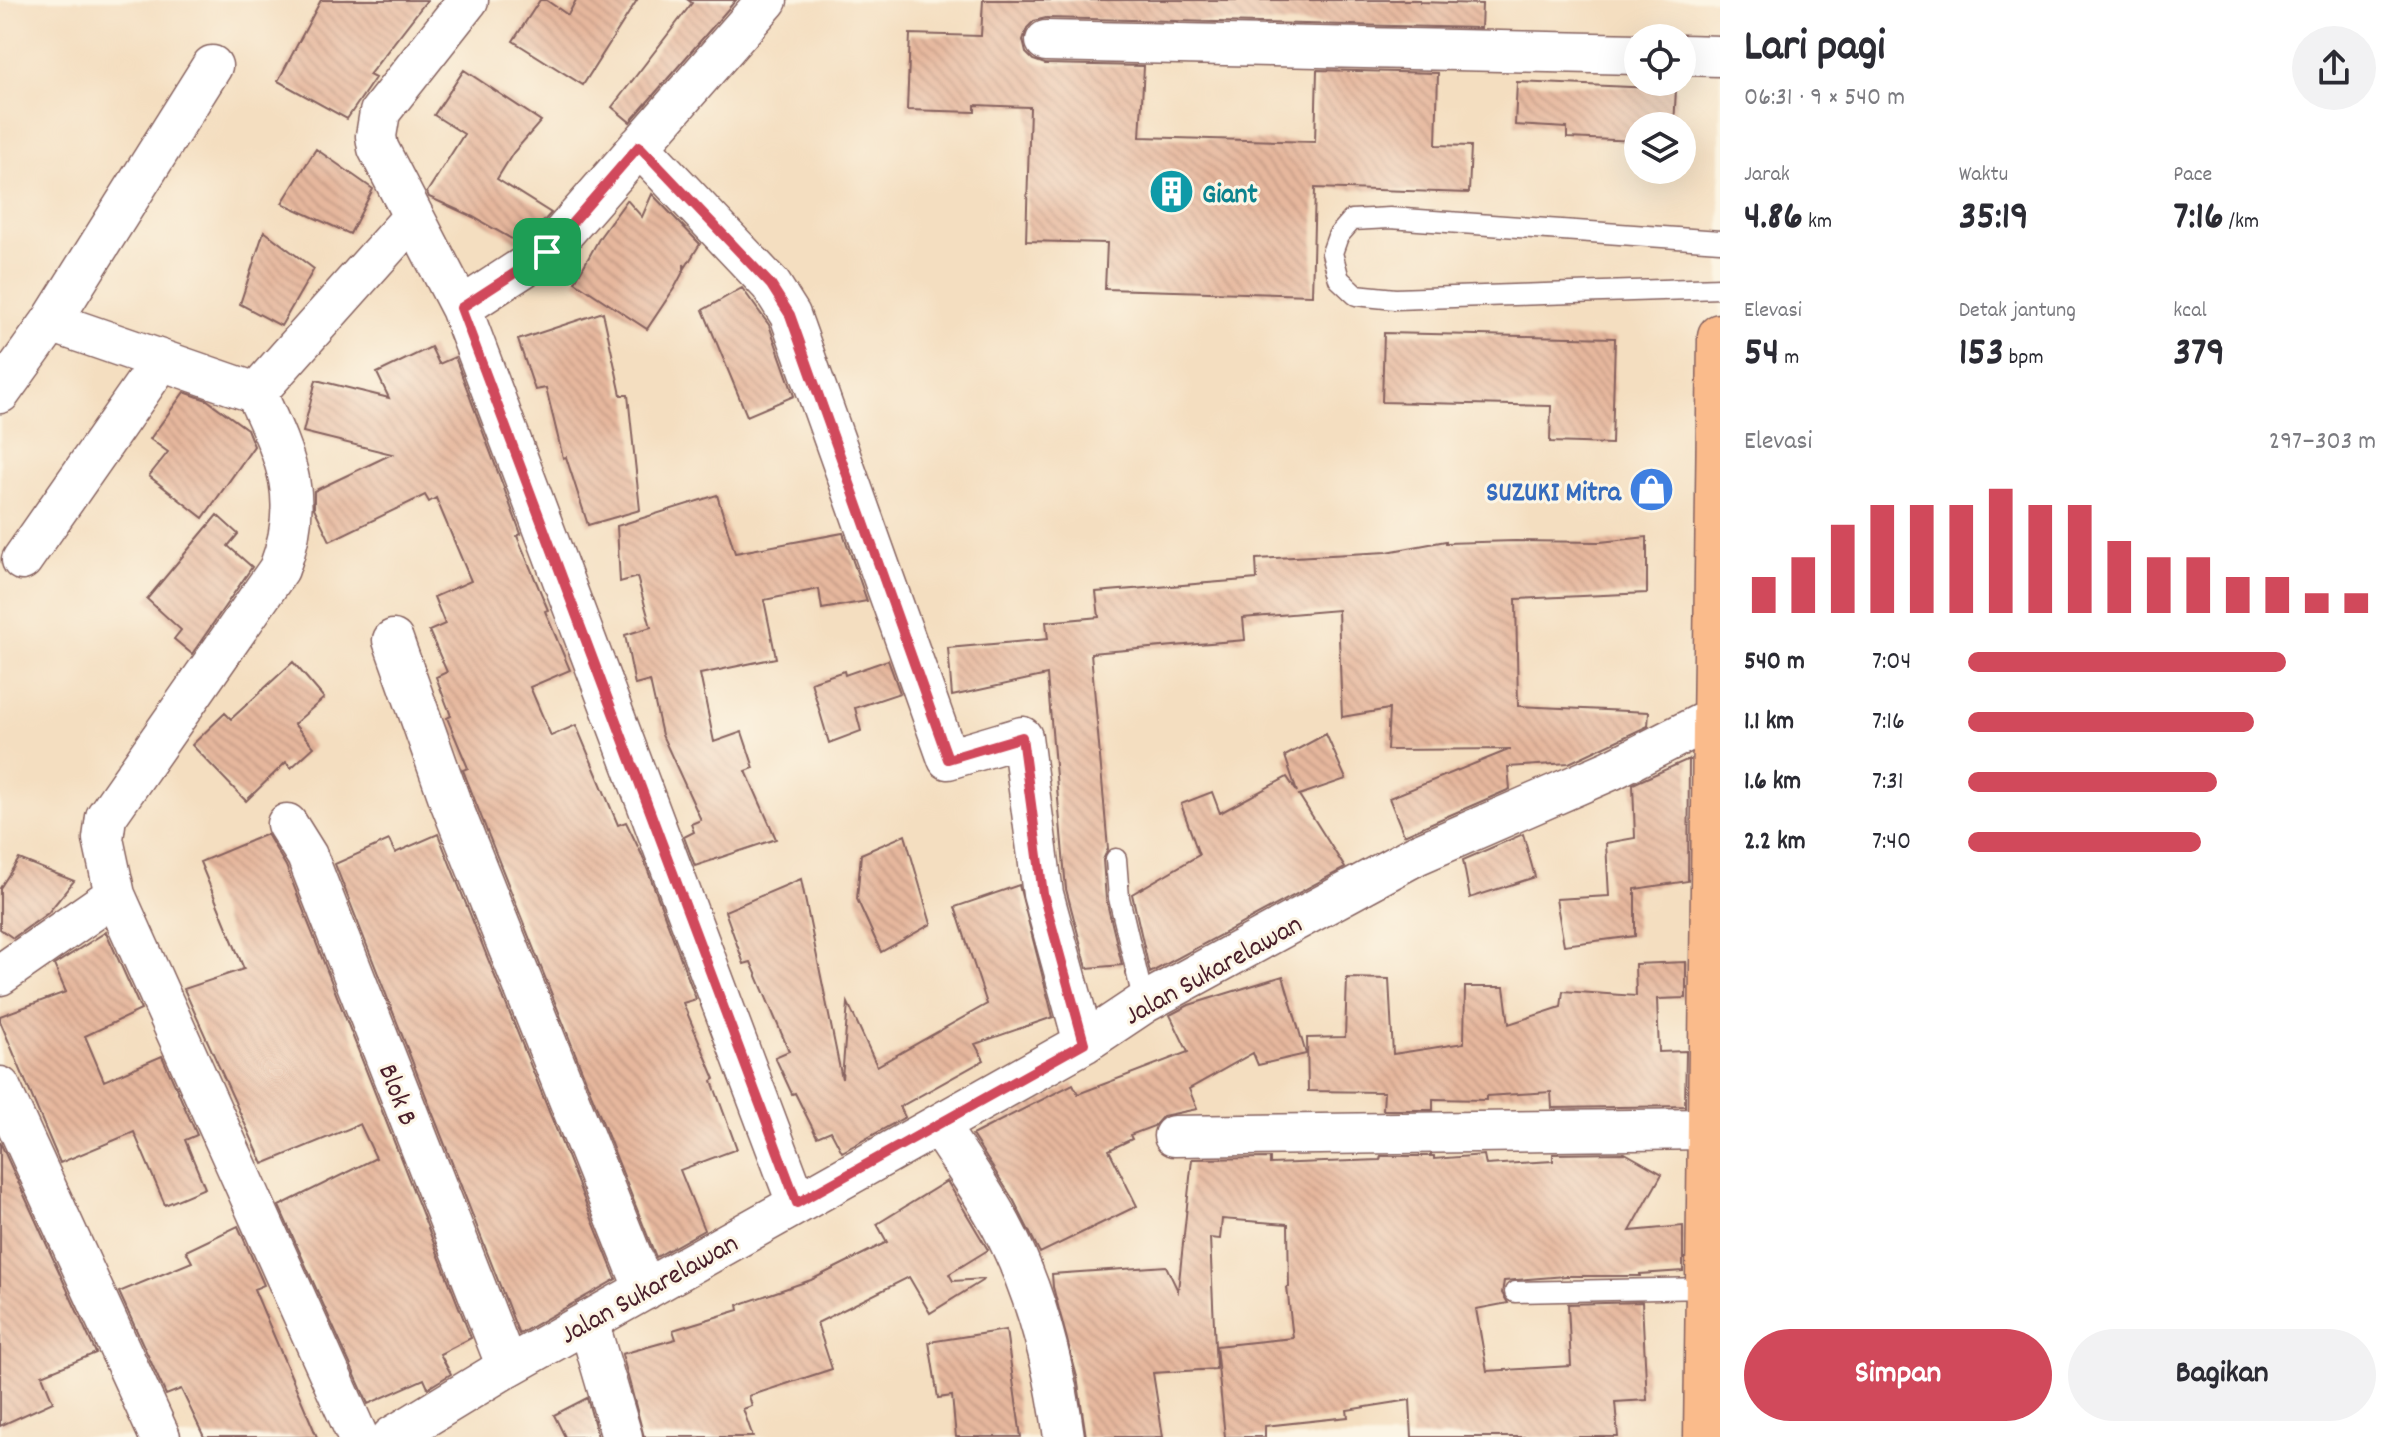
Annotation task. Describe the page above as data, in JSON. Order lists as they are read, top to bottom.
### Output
{
  "streets": {
    "street": ["Jalan Sukarelawan", "Blok B"]
  },
  "crossings": [
    ["Jalan Sukarelawan", "Blok B"]
  ],
  "places": {
    "building": ["Giant"],
    "shop": ["SUZUKI Mitra"]
  },
  "page": {
    "heading": ["Lari pagi", "06:31 · 9 × 540 m"],
    "stats": [
      ["Jarak", "4.86 km"],
      ["Waktu", "35:19"],
      ["Pace", "7:16 /km"],
      ["Elevasi", "54 m"],
      ["Detak jantung", "153 bpm"],
      ["kcal", "379"]
    ],
    "chart": ["Elevasi", "297–303 m"],
    "list": [
      {
        "name": "540 m",
        "note": "7:04"
      },
      {
        "name": "1.1 km",
        "note": "7:16"
      },
      {
        "name": "1.6 km",
        "note": "7:31"
      },
      {
        "name": "2.2 km",
        "note": "7:40"
      }
    ],
    "buttons": ["Simpan", "Bagikan"]
  }
}
